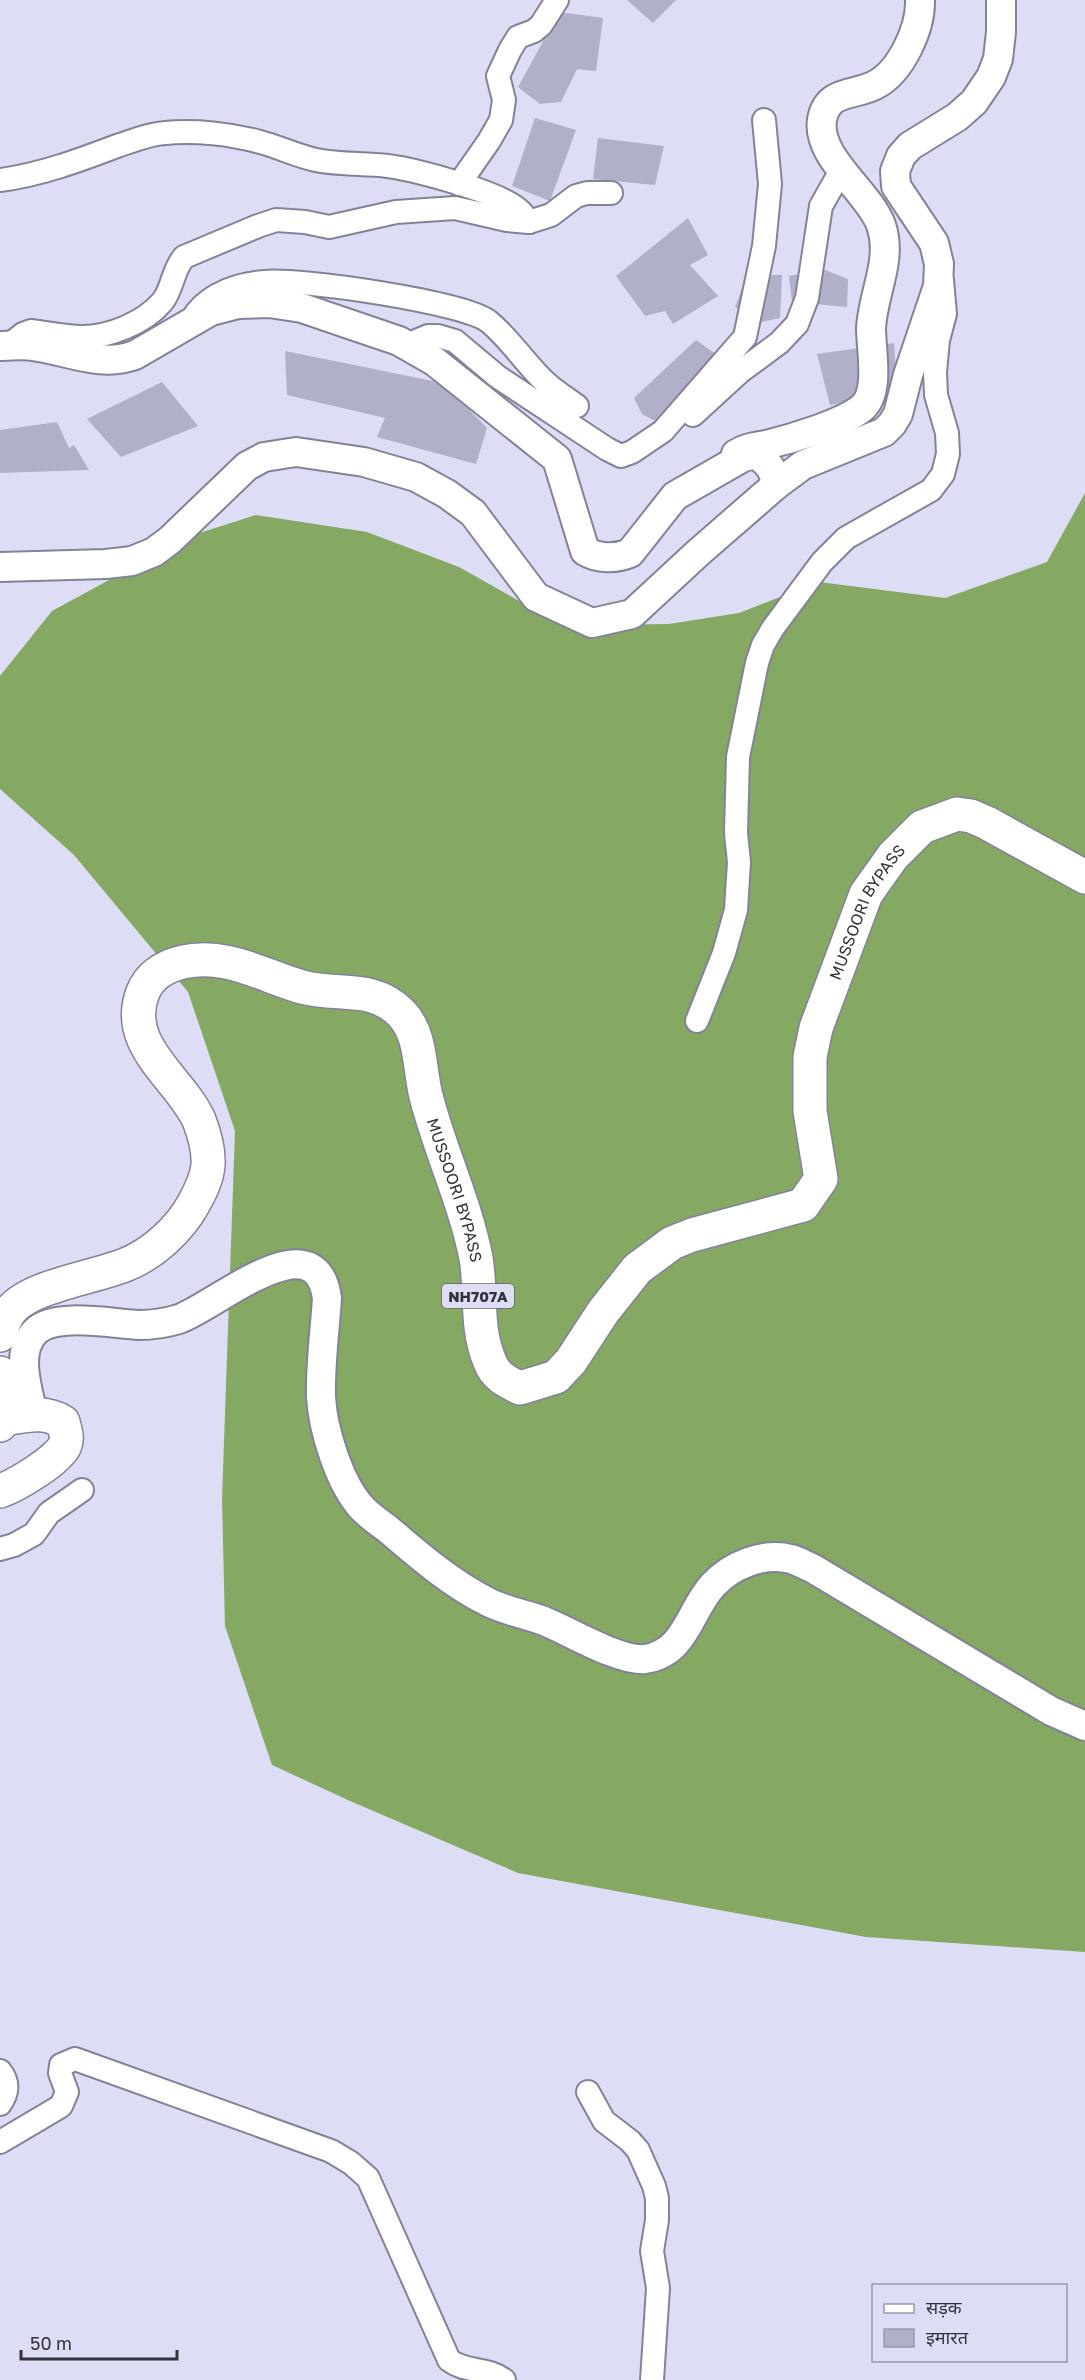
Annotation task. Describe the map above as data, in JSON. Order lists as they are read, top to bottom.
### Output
{
  "streets": {
    "main road": ["MUSSOORI BYPASS", "NH707A"]
  },
  "legend": ["सड़क", "इमारत"],
  "scale_bar": "50 m"
}
